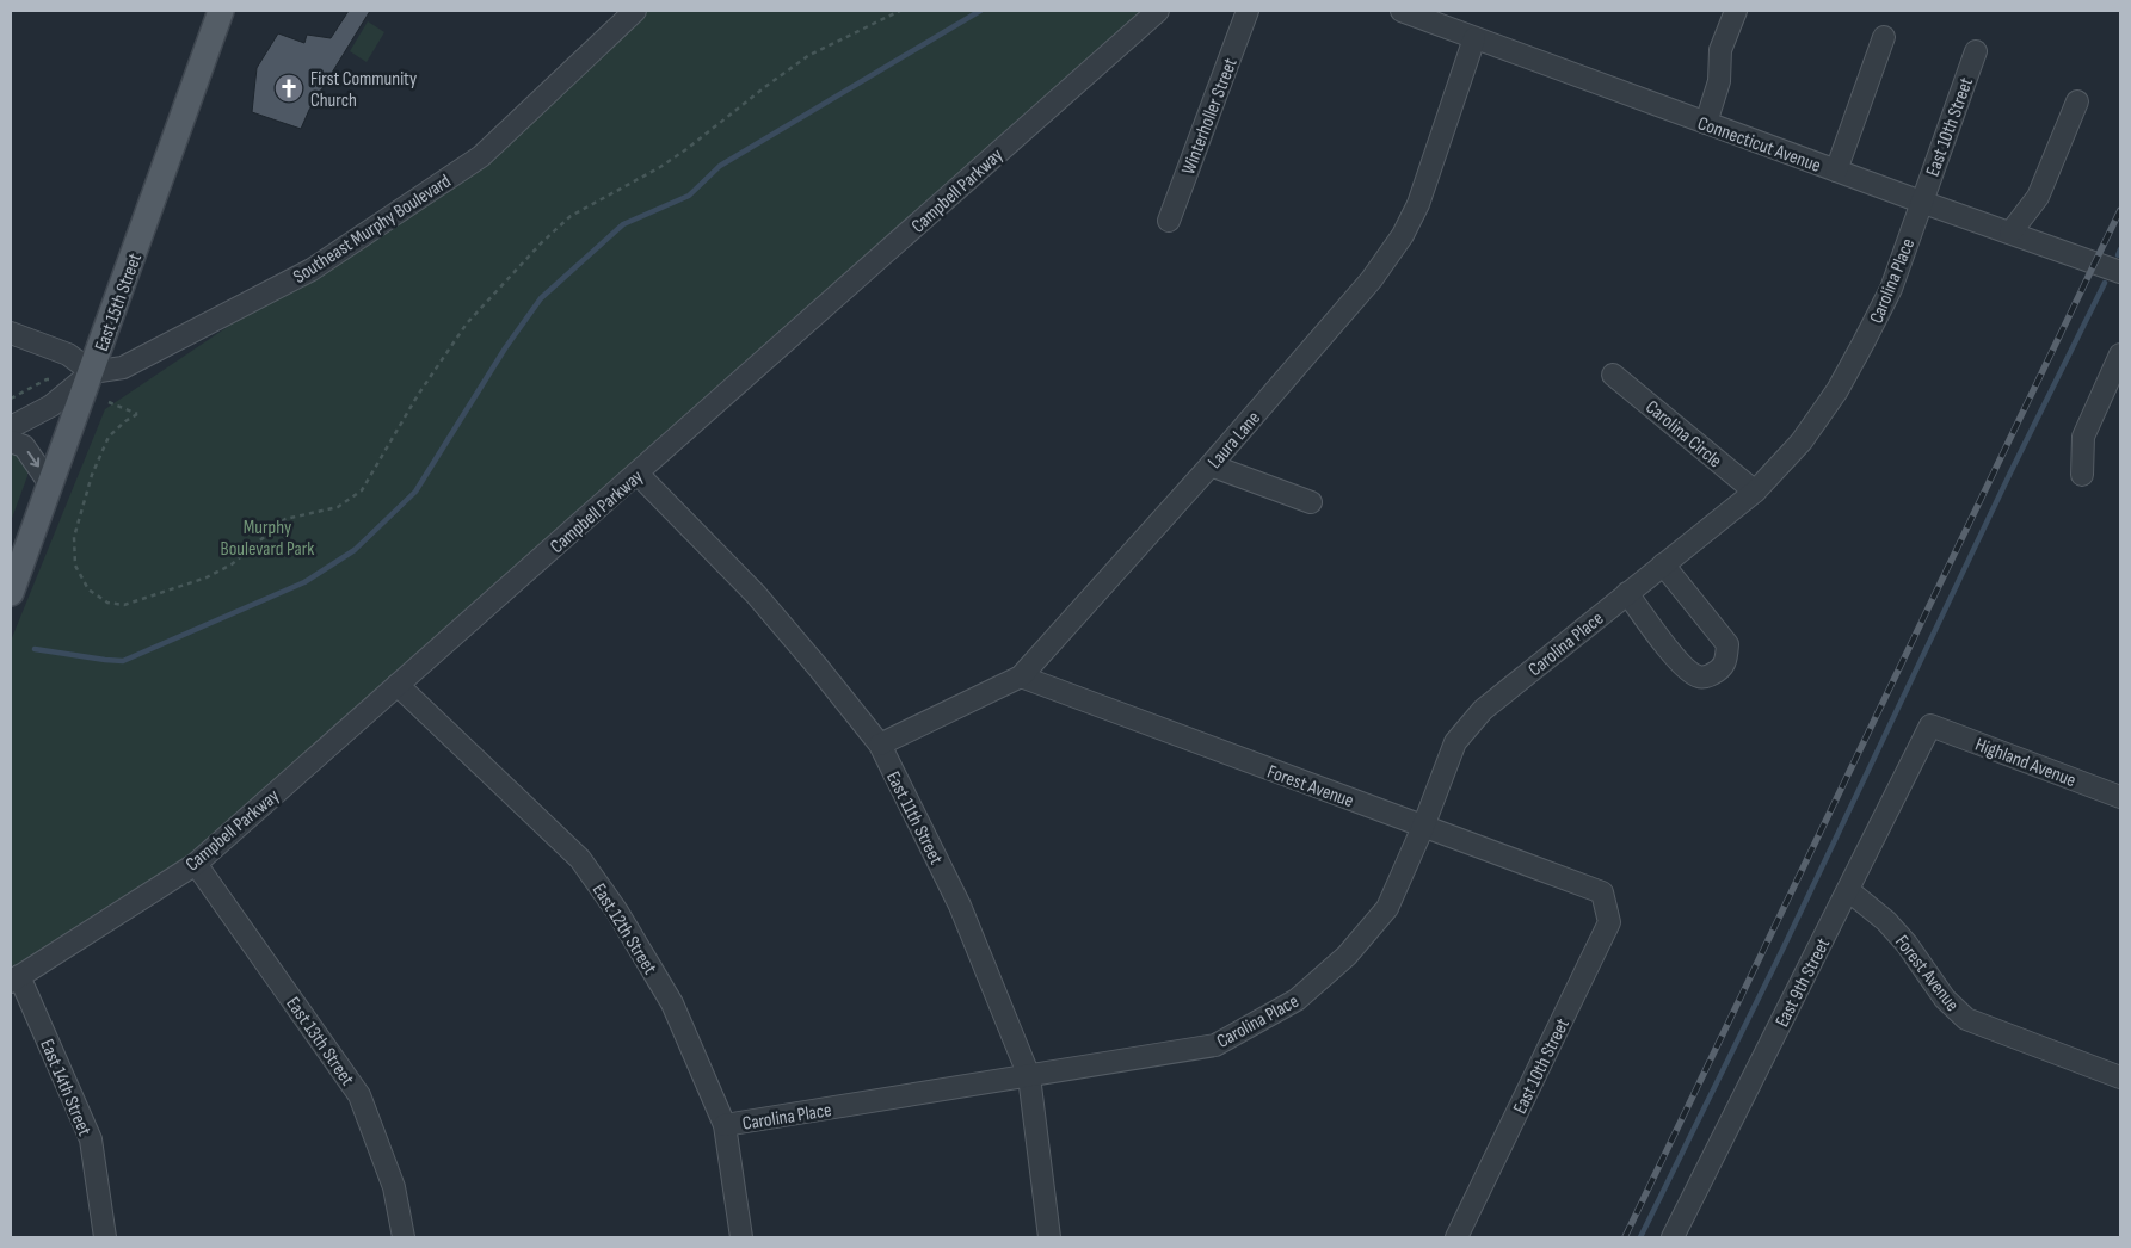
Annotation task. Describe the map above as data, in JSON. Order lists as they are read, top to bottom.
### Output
{
  "streets": {
    "main road": ["East 15th Street"],
    "street": [
      "Winterholler Street",
      "East 10th Street",
      "Connecticut Avenue",
      "Campbell Parkway",
      "Southeast Murphy Boulevard",
      "Carolina Place",
      "Carolina Circle",
      "Laura Lane",
      "Highland Avenue",
      "Forest Avenue",
      "East 11th Street",
      "East 12th Street",
      "East 9th Street",
      "East 13th Street",
      "East 14th Street"
    ]
  },
  "crossings": [
    ["East 10th Street", "Connecticut Avenue"],
    ["East 10th Street", "Carolina Place"],
    ["East 10th Street", "Forest Avenue"],
    ["Connecticut Avenue", "Carolina Place"],
    ["Connecticut Avenue", "Laura Lane"],
    ["Campbell Parkway", "East 11th Street"],
    ["Campbell Parkway", "East 12th Street"],
    ["Campbell Parkway", "East 13th Street"],
    ["Campbell Parkway", "East 14th Street"],
    ["Southeast Murphy Boulevard", "East 15th Street"],
    ["Carolina Place", "Carolina Circle"],
    ["Carolina Place", "Forest Avenue"],
    ["Carolina Place", "East 11th Street"],
    ["Carolina Place", "East 12th Street"],
    ["Laura Lane", "Forest Avenue"],
    ["Laura Lane", "East 11th Street"],
    ["Highland Avenue", "East 9th Street"],
    ["Forest Avenue", "East 9th Street"]
  ],
  "parks": ["Murphy Boulevard Park"],
  "places": {
    "church": ["First Community Church"]
  }
}
